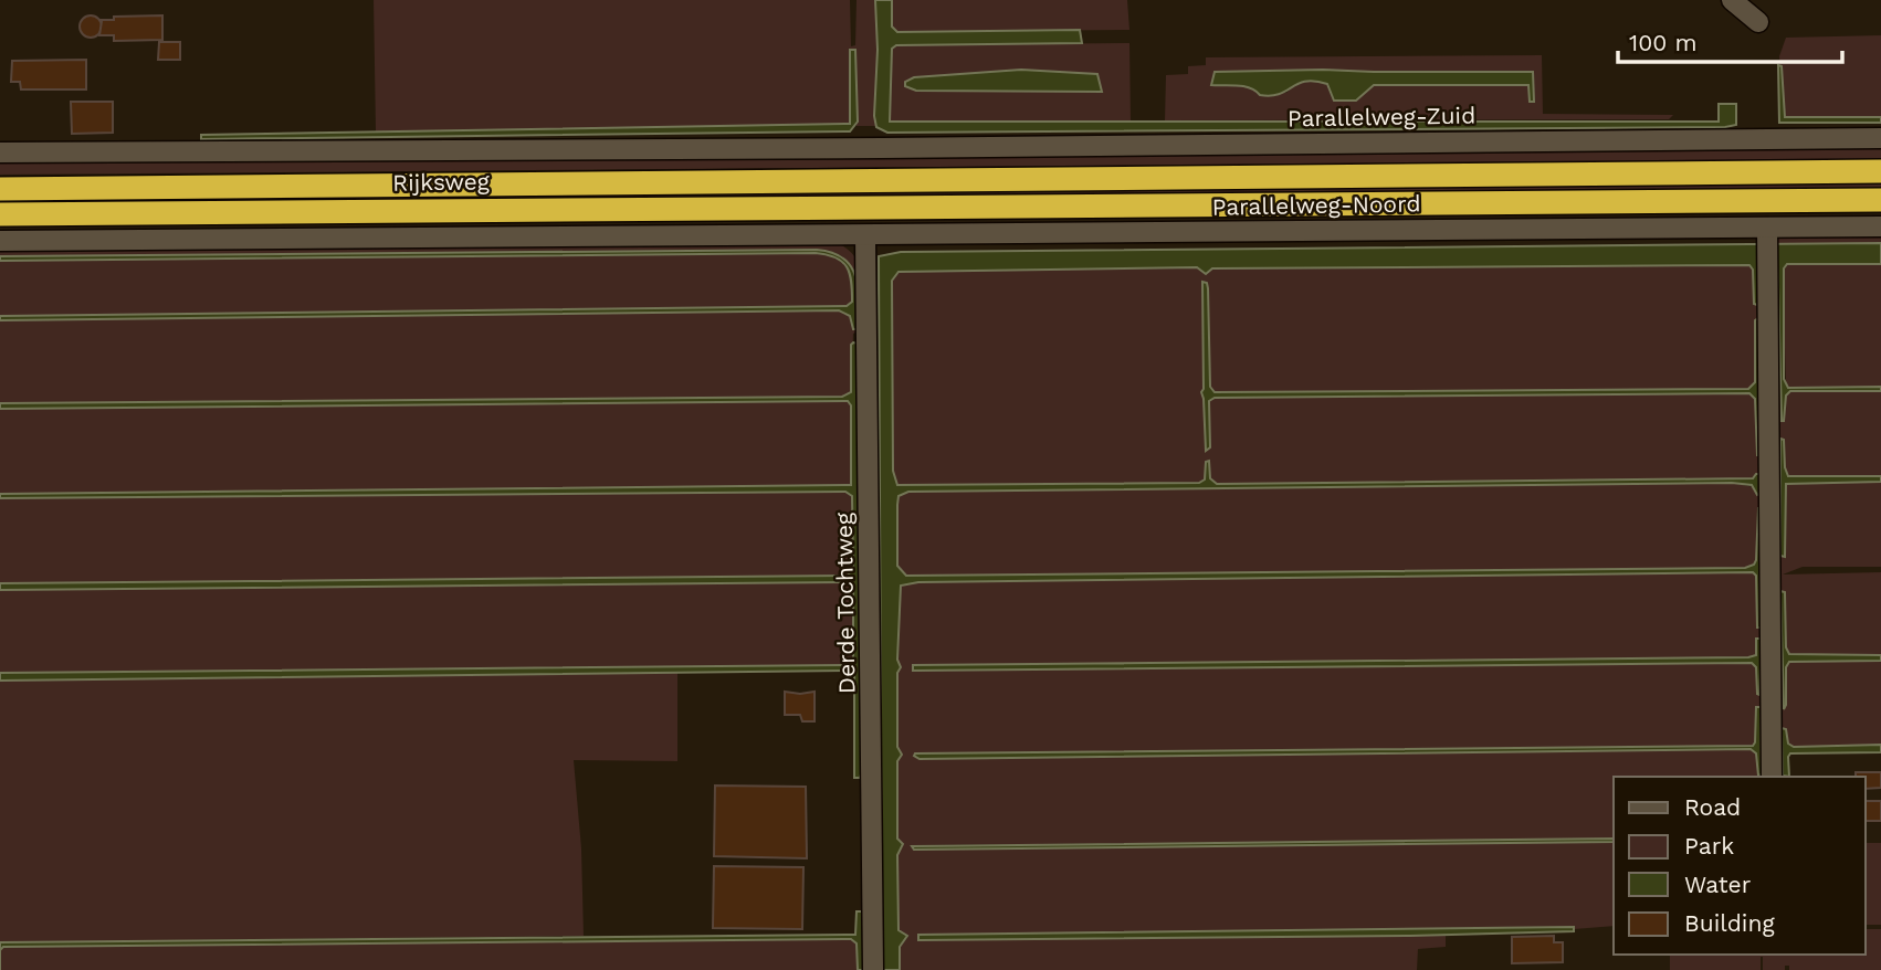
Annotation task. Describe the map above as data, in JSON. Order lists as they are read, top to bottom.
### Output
{
  "streets": {
    "highway": ["Rijksweg"],
    "street": ["Parallelweg-Zuid", "Parallelweg-Noord", "Derde Tochtweg"]
  },
  "crossings": [
    ["Parallelweg-Zuid", "Rijksweg"],
    ["Parallelweg-Noord", "Derde Tochtweg"]
  ],
  "legend": [
    "Road",
    "Park",
    "Water",
    "Building"
  ],
  "scale_bar": "100 m"
}
